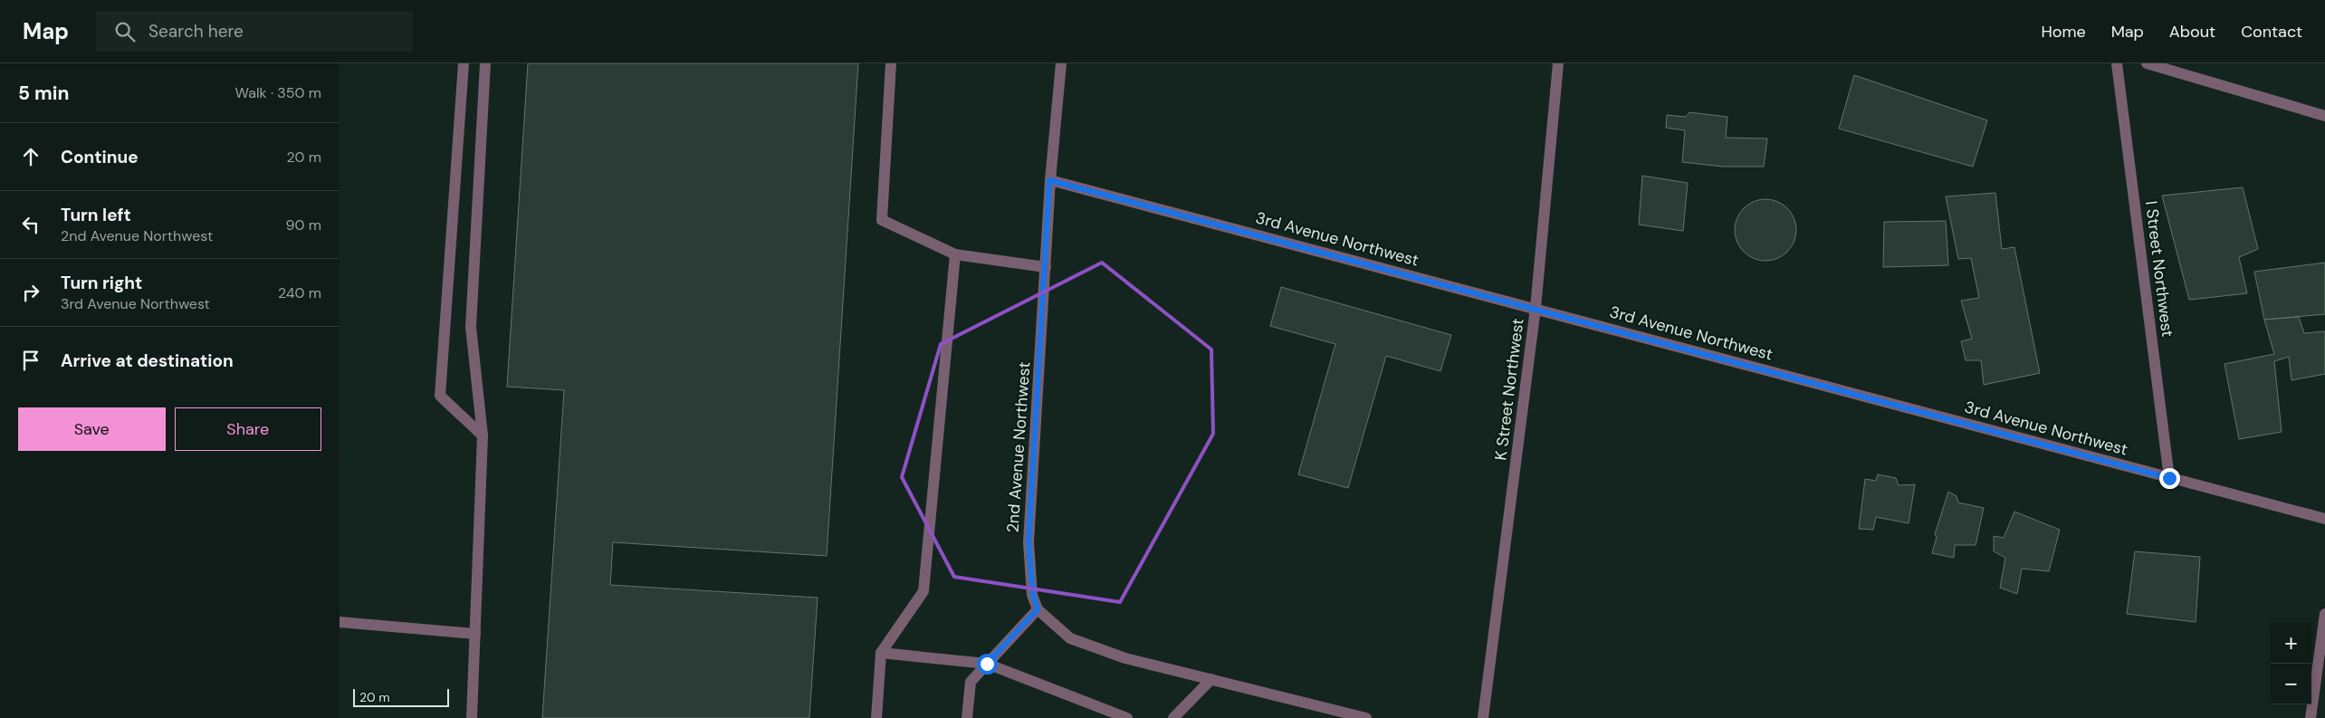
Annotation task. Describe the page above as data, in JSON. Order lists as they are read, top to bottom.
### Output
{
  "streets": {
    "street": [
      "3rd Avenue Northwest",
      "I Street Northwest",
      "K Street Northwest",
      "2nd Avenue Northwest"
    ]
  },
  "crossings": [
    ["3rd Avenue Northwest", "I Street Northwest"],
    ["3rd Avenue Northwest", "K Street Northwest"],
    ["3rd Avenue Northwest", "2nd Avenue Northwest"]
  ],
  "scale_bar": "20 m",
  "page": {
    "header": "Map",
    "search": "Search here",
    "nav": [
      "Home",
      "Map",
      "About",
      "Contact"
    ],
    "heading": ["5 min", "Walk · 350 m"],
    "list": [
      ["Continue", "20 m"],
      ["Turn left", "2nd Avenue Northwest", "90 m"],
      ["Turn right", "3rd Avenue Northwest", "240 m"],
      "Arrive at destination"
    ],
    "buttons": ["Save", "Share"],
    "map_buttons": ["+", "−"],
    "scale": "20 m"
  }
}
